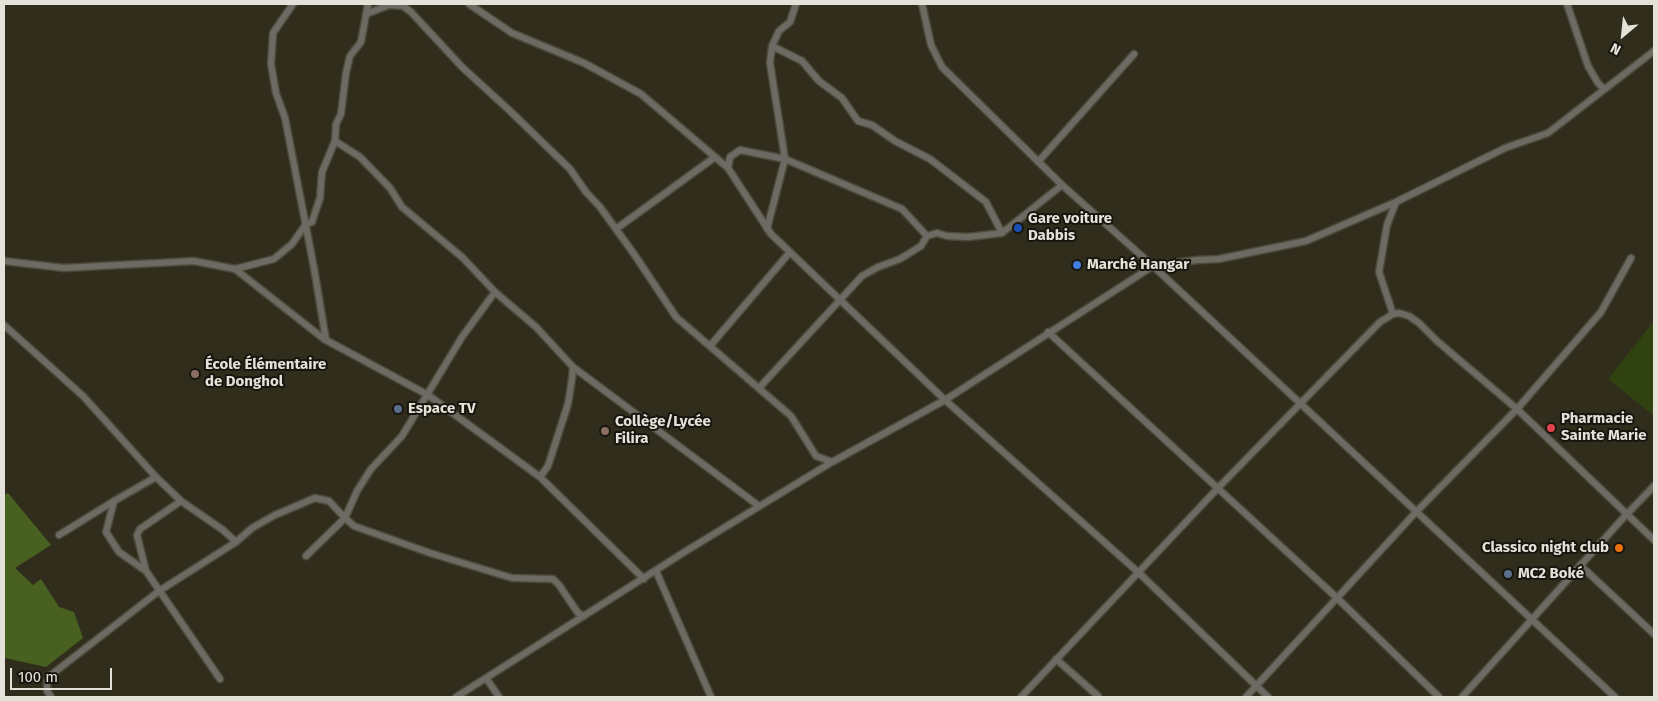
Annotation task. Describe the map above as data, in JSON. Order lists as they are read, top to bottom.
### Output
{
  "places": [
    "Gare voiture Dabbis",
    "Marché Hangar",
    "École Élémentaire de Donghol",
    "Espace TV",
    "Pharmacie Sainte Marie",
    "Collège/Lycée Filira",
    "Classico night club",
    "MC2 Boké"
  ],
  "scale_bar": "100 m",
  "north": "bottom left"
}
